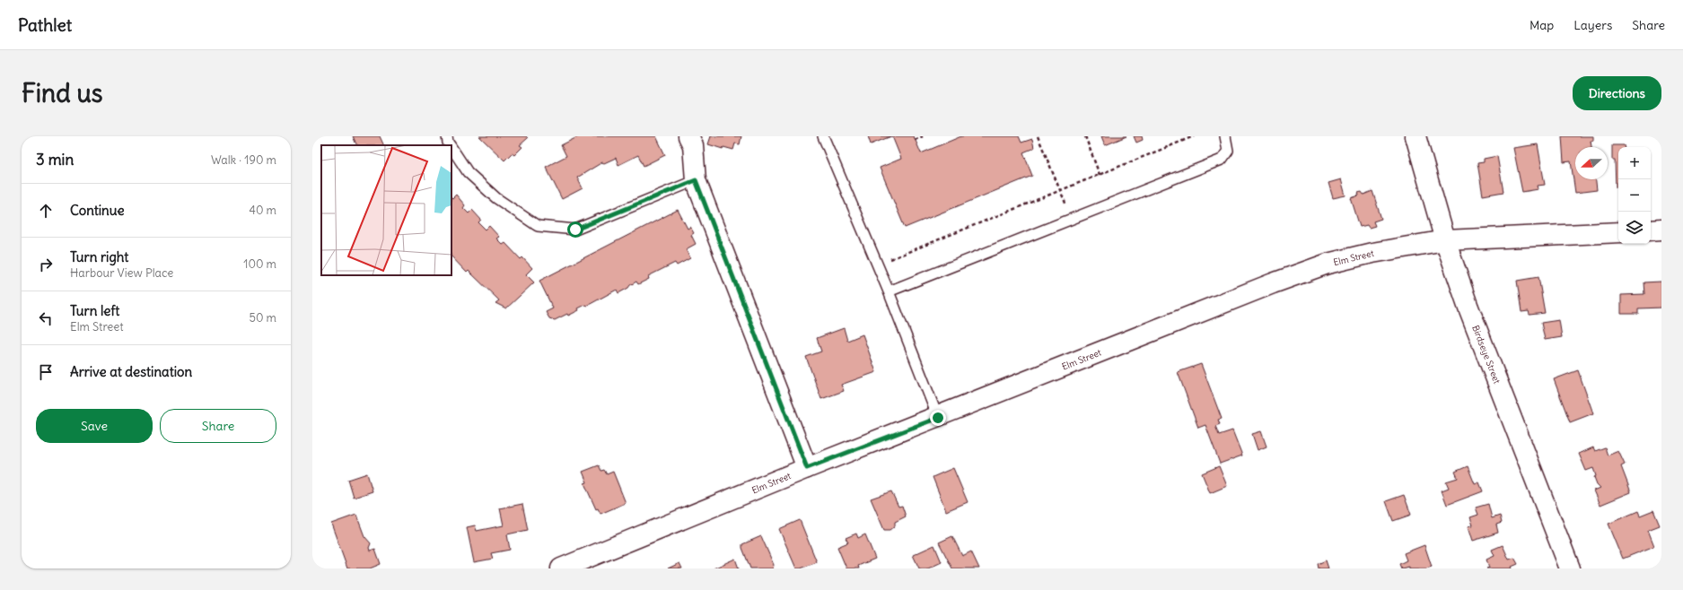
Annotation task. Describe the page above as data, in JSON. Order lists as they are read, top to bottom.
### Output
{
  "streets": {
    "street": ["Elm Street", "Birdseye Street"]
  },
  "crossings": [
    ["Elm Street", "Birdseye Street"]
  ],
  "north": "left",
  "page": {
    "header": "Pathlet",
    "nav": ["Map", "Layers", "Share"],
    "buttons": [
      "Directions",
      ["Save", "Share"]
    ],
    "title": "Find us",
    "heading": ["3 min", "Walk · 190 m"],
    "map_buttons": ["+", "−"],
    "list": [
      ["Continue", "40 m"],
      ["Turn right", "Harbour View Place", "100 m"],
      ["Turn left", "Elm Street", "50 m"],
      "Arrive at destination"
    ]
  }
}
